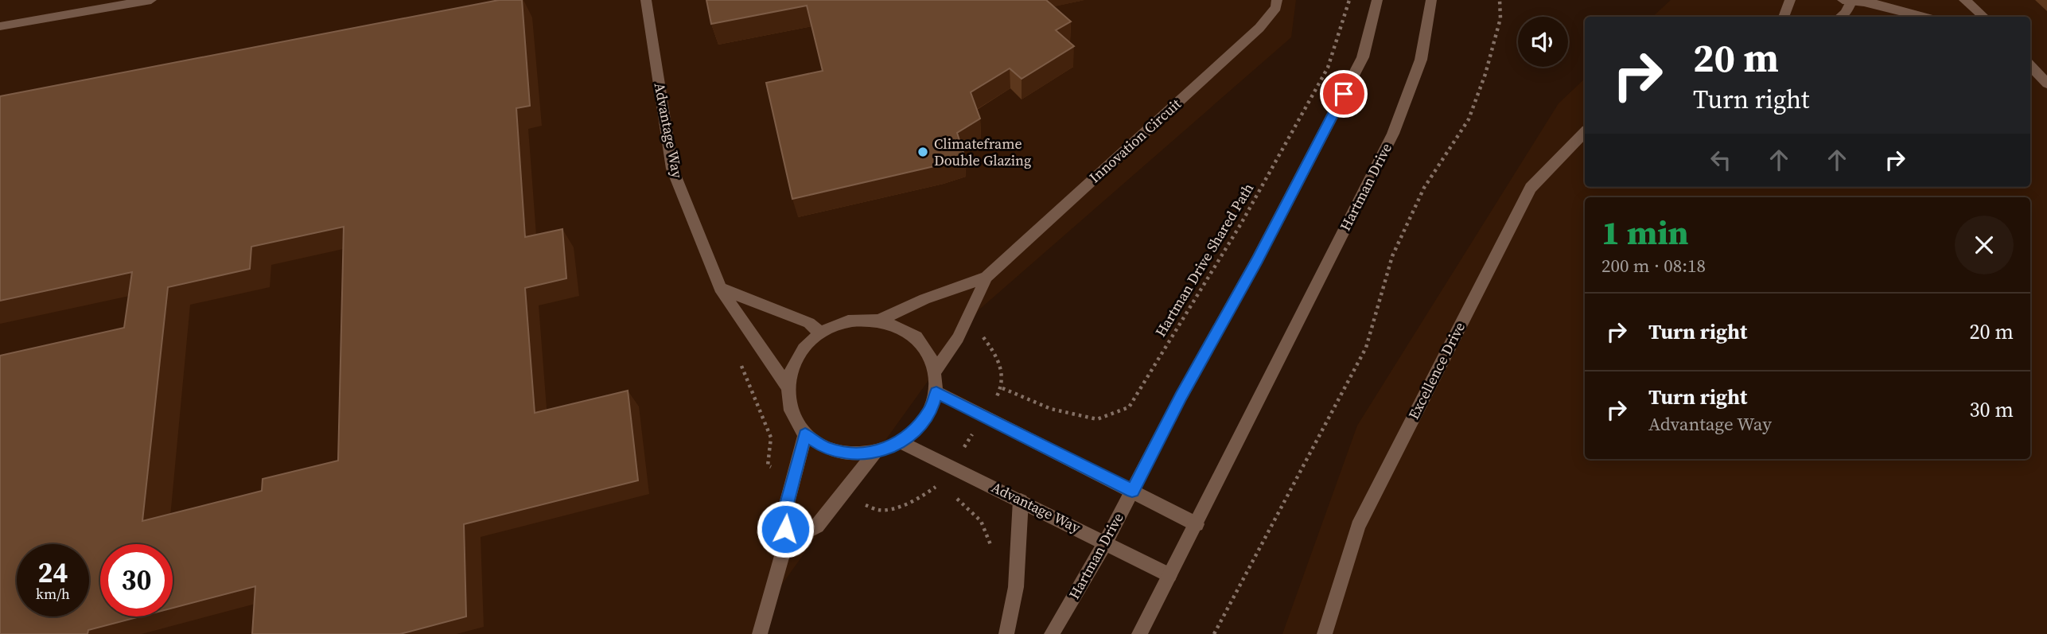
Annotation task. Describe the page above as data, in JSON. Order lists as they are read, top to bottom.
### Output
{
  "streets": {
    "street": [
      "Advantage Way",
      "Innovation Circuit",
      "Hartman Drive",
      "Excellence Drive"
    ],
    "path": ["Hartman Drive Shared Path"]
  },
  "crossings": [
    ["Advantage Way", "Innovation Circuit"],
    ["Advantage Way", "Hartman Drive"]
  ],
  "places": ["Climateframe Double Glazing"],
  "page": {
    "turn": ["20 m", "Turn right"],
    "heading": ["1 min", "200 m · 08:18"],
    "list": [
      {
        "name": "Turn right",
        "value": "20 m"
      },
      {
        "name": "Turn right",
        "note": "Advantage Way",
        "value": "30 m"
      }
    ],
    "speed": "24 km/h",
    "limit": "30"
  }
}
